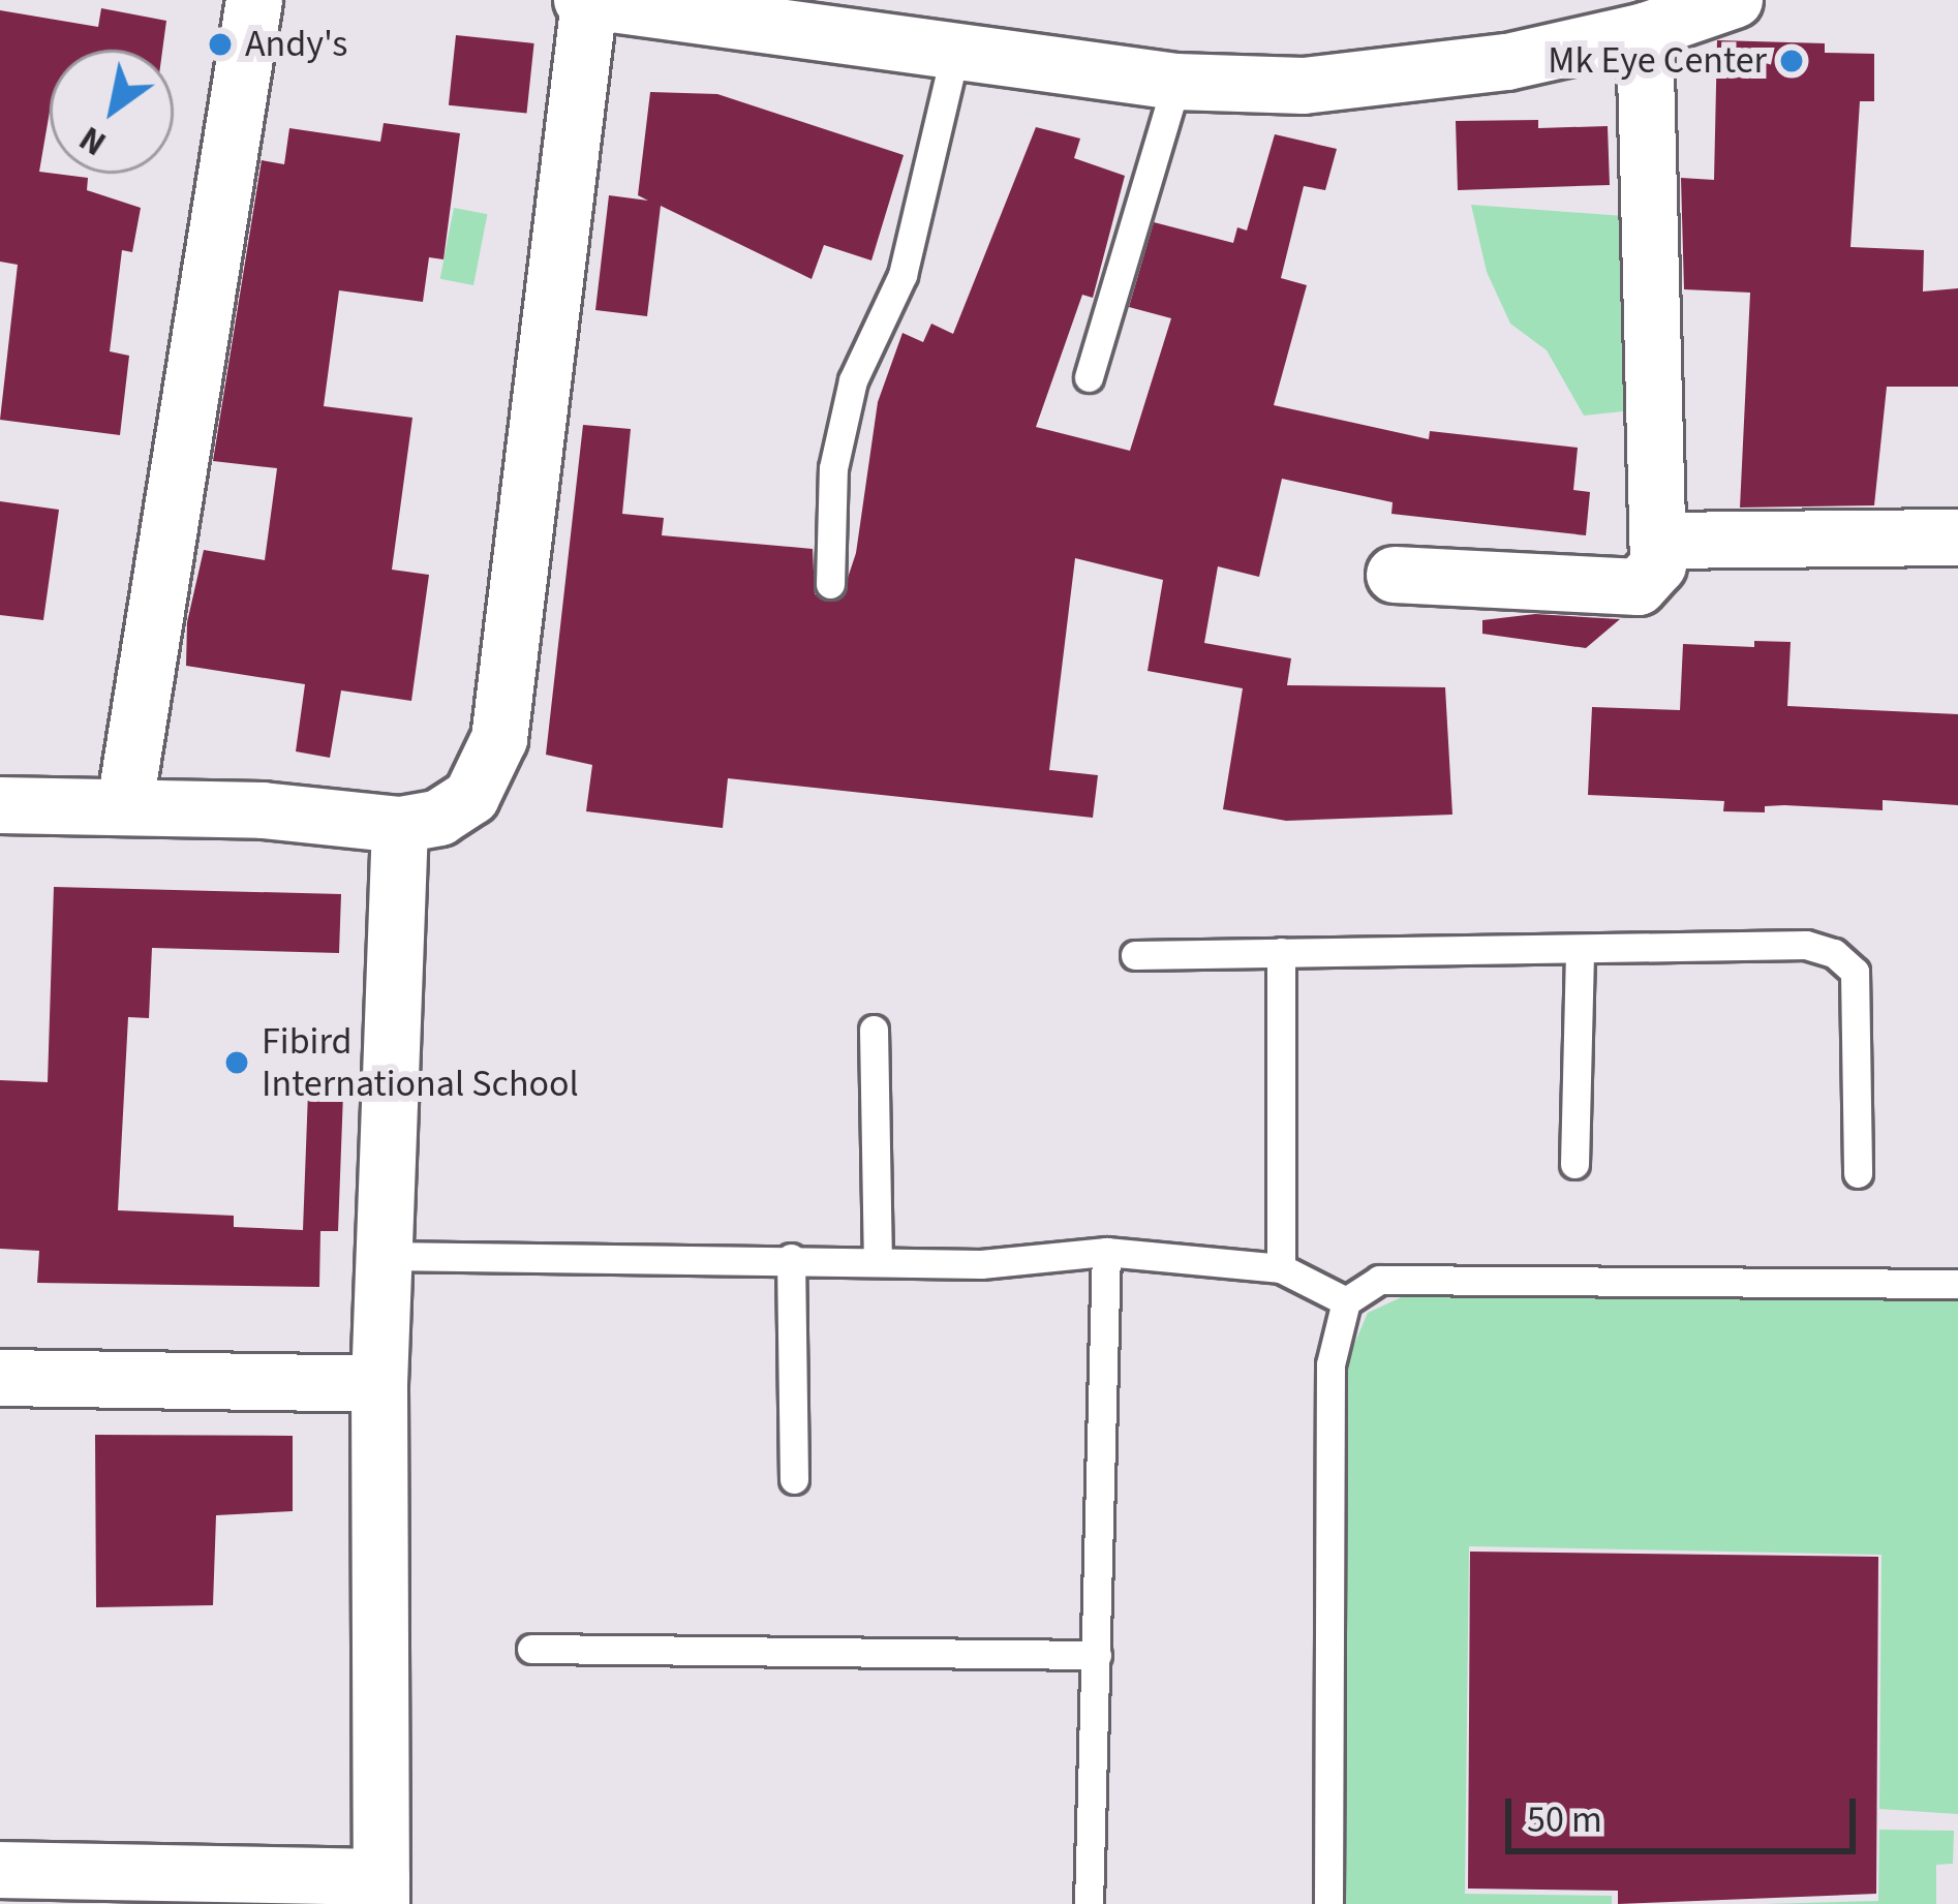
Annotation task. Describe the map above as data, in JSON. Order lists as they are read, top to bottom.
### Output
{
  "places": ["Andy's", "Mk Eye Center", "Fibird International School"],
  "scale_bar": "50 m",
  "north": "bottom left"
}
